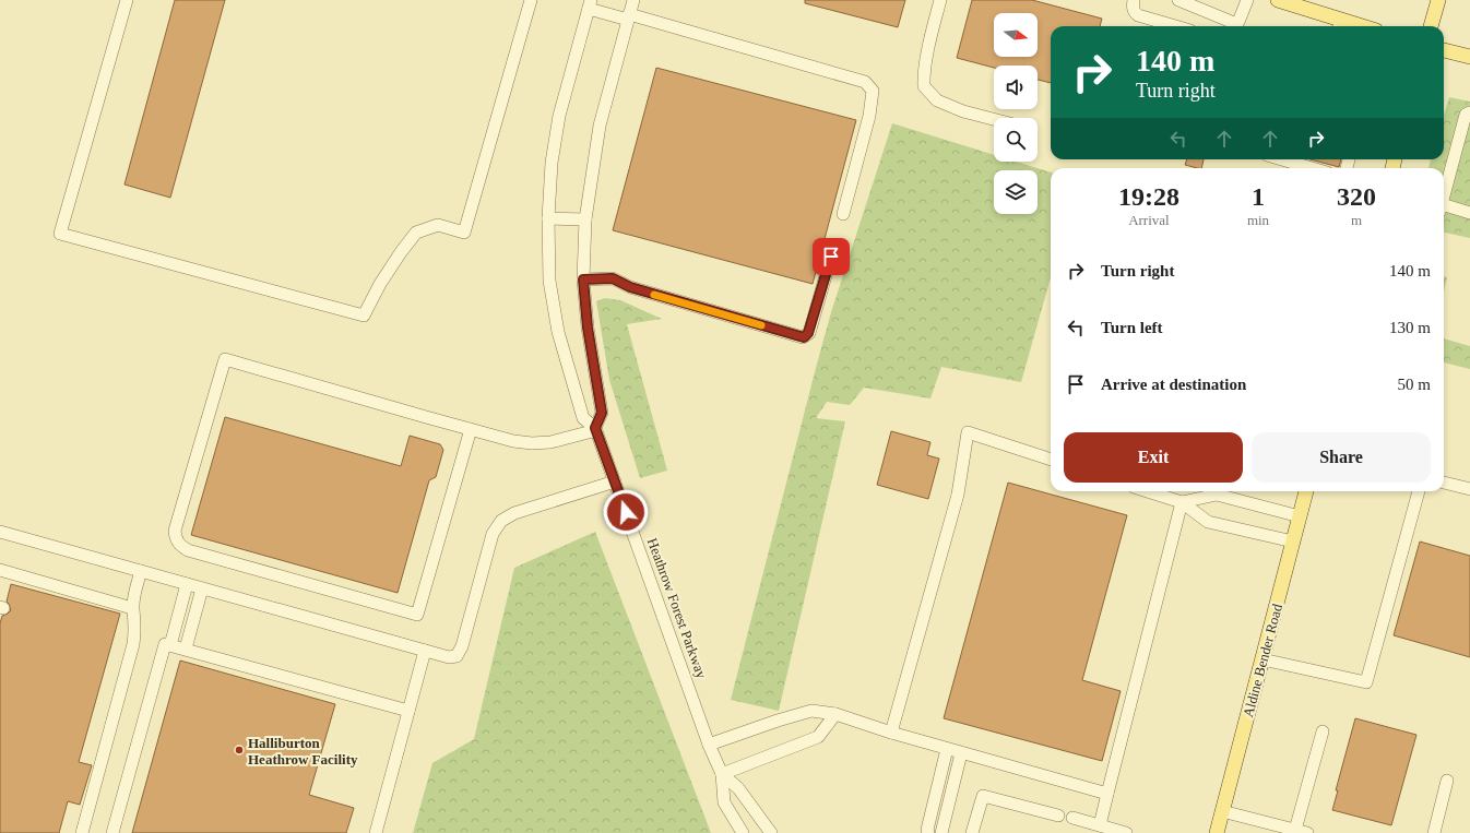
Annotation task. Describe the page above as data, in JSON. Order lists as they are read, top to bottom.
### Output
{
  "streets": {
    "main road": ["Aldine Bender Road"],
    "street": ["Heathrow Forest Parkway"]
  },
  "places": ["Halliburton Heathrow Facility"],
  "north": "right",
  "page": {
    "turn": ["140 m", "Turn right"],
    "eta": [
      "19:28",
      "Arrival",
      "1",
      "min",
      "320",
      "m"
    ],
    "list": [
      {
        "name": "Turn right",
        "value": "140 m"
      },
      {
        "name": "Turn left",
        "value": "130 m"
      },
      {
        "name": "Arrive at destination",
        "value": "50 m"
      }
    ],
    "buttons": ["Exit", "Share"]
  }
}
